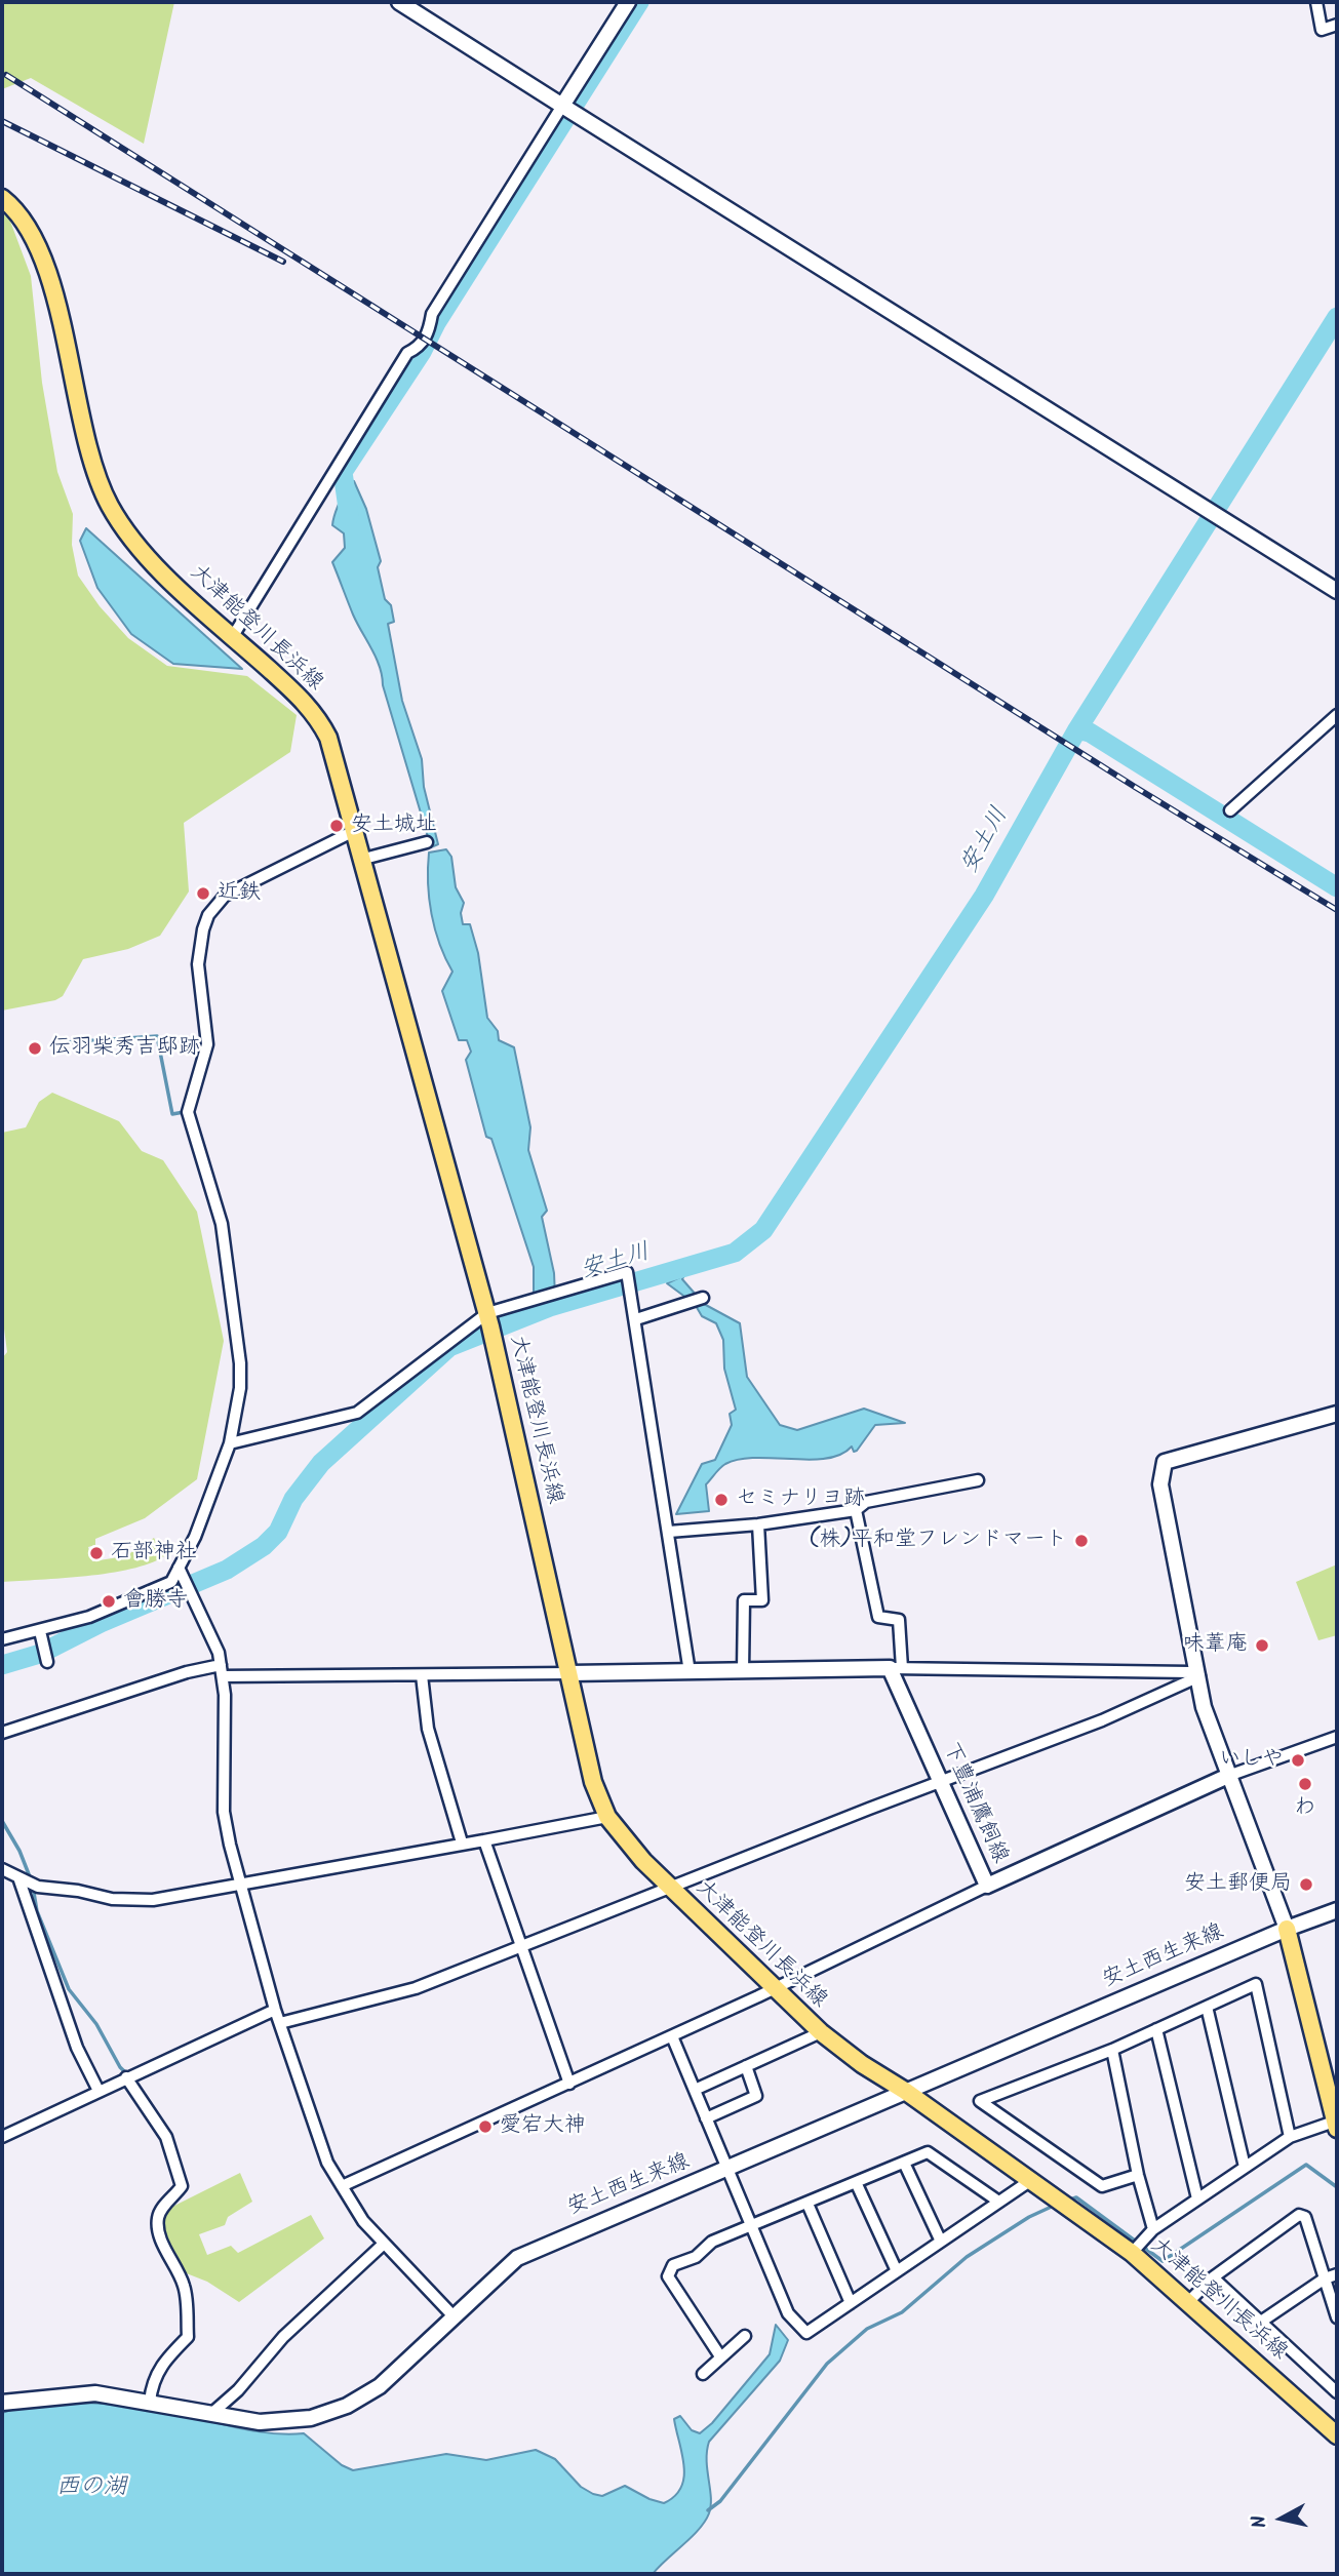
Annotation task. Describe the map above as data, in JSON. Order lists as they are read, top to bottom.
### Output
{
  "streets": {
    "main road": ["大津能登川長浜線", "下豊浦鷹飼線", "安土西生来線"]
  },
  "crossings": [
    ["大津能登川長浜線", "安土西生来線"]
  ],
  "water": ["安土川", "西の湖"],
  "places": [
    "安土城址",
    "近鉄",
    "伝羽柴秀吉邸跡",
    "セミナリヨ跡",
    "(株)平和堂フレンドマート",
    "石部神社",
    "會勝寺",
    "味葦庵",
    "いしや",
    "わ",
    "安土郵便局",
    "愛宕大神"
  ],
  "north": "left"
}
